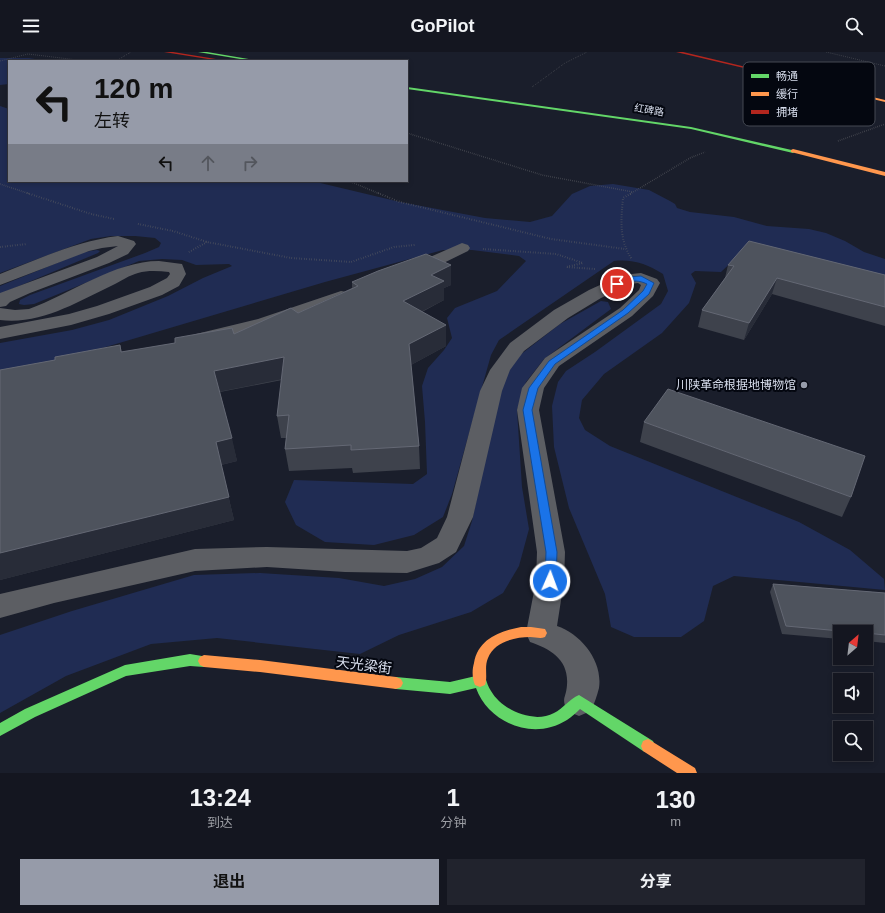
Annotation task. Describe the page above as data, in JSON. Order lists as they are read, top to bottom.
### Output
{
  "streets": {
    "main road": ["红碑路", "天光梁街"]
  },
  "places": ["川陕革命根据地博物馆"],
  "legend": ["畅通", "缓行", "拥堵"],
  "north": "top right",
  "page": {
    "header": "GoPilot",
    "turn": ["120 m", "左转"],
    "eta": [
      "13:24",
      "到达",
      "1",
      "分钟",
      "130",
      "m"
    ],
    "buttons": ["退出", "分享"]
  }
}
